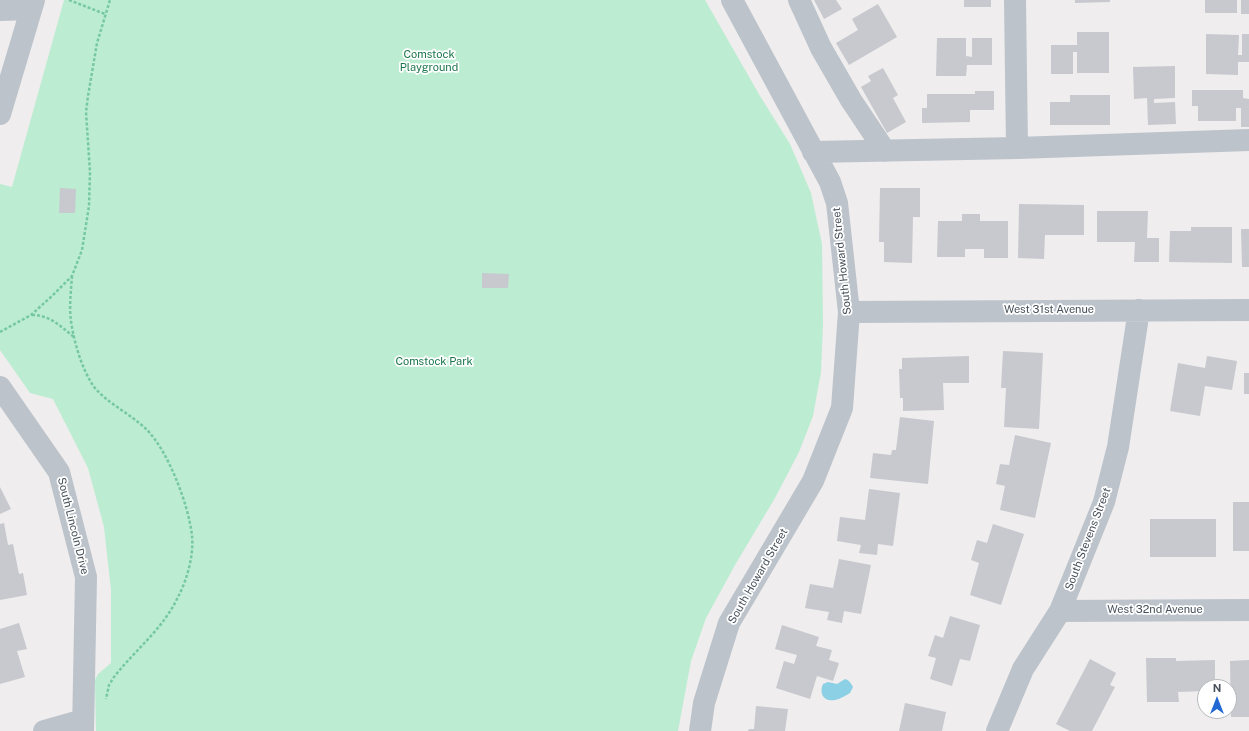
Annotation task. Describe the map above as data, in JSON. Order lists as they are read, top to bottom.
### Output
{
  "streets": {
    "street": [
      "South Howard Street",
      "West 31st Avenue",
      "South Lincoln Drive",
      "South Stevens Street",
      "West 32nd Avenue"
    ]
  },
  "crossings": [
    ["South Howard Street", "West 31st Avenue"],
    ["West 31st Avenue", "South Stevens Street"],
    ["South Stevens Street", "West 32nd Avenue"]
  ],
  "parks": ["Comstock Playground", "Comstock Park"],
  "north": "top"
}
